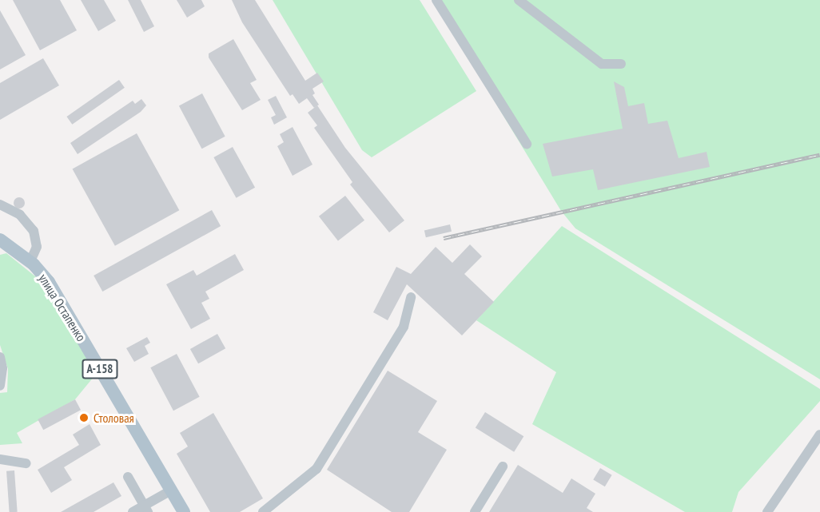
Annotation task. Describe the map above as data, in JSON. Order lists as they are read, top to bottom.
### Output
{
  "streets": {
    "main road": ["улица Остапенко", "А-158"]
  },
  "places": ["Столовая"]
}
